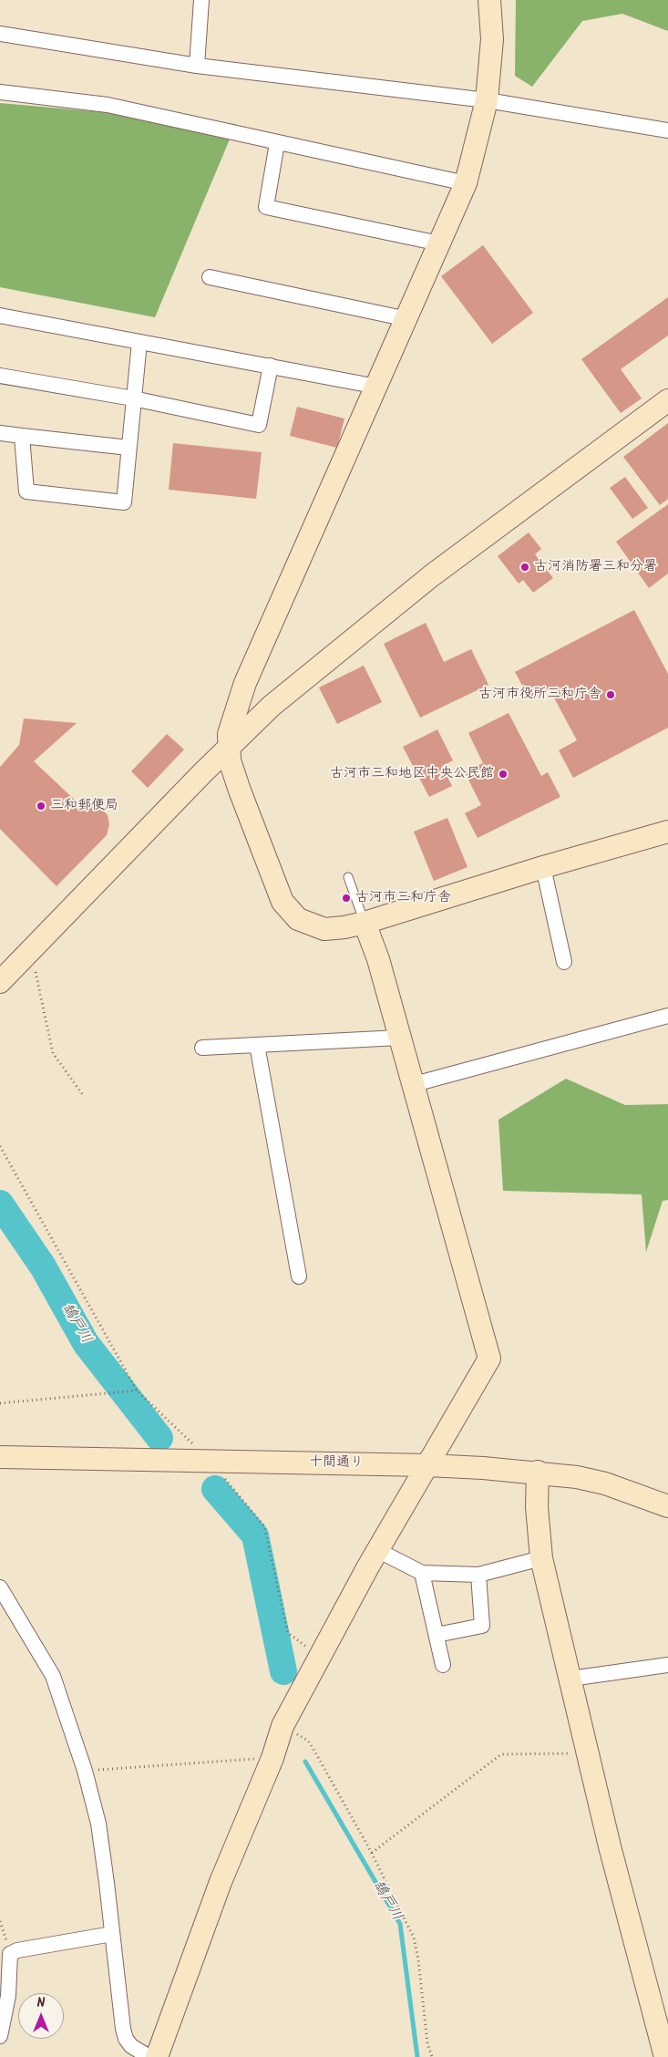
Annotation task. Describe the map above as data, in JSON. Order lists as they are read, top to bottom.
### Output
{
  "streets": {
    "street": ["十間通り"]
  },
  "water": ["鵠戸川"],
  "places": [
    "古河消防署三和分署",
    "古河市役所三和庁舎",
    "古河市三和地区中央公民館",
    "三和郵便局",
    "古河市三和庁舎"
  ],
  "north": "top"
}
